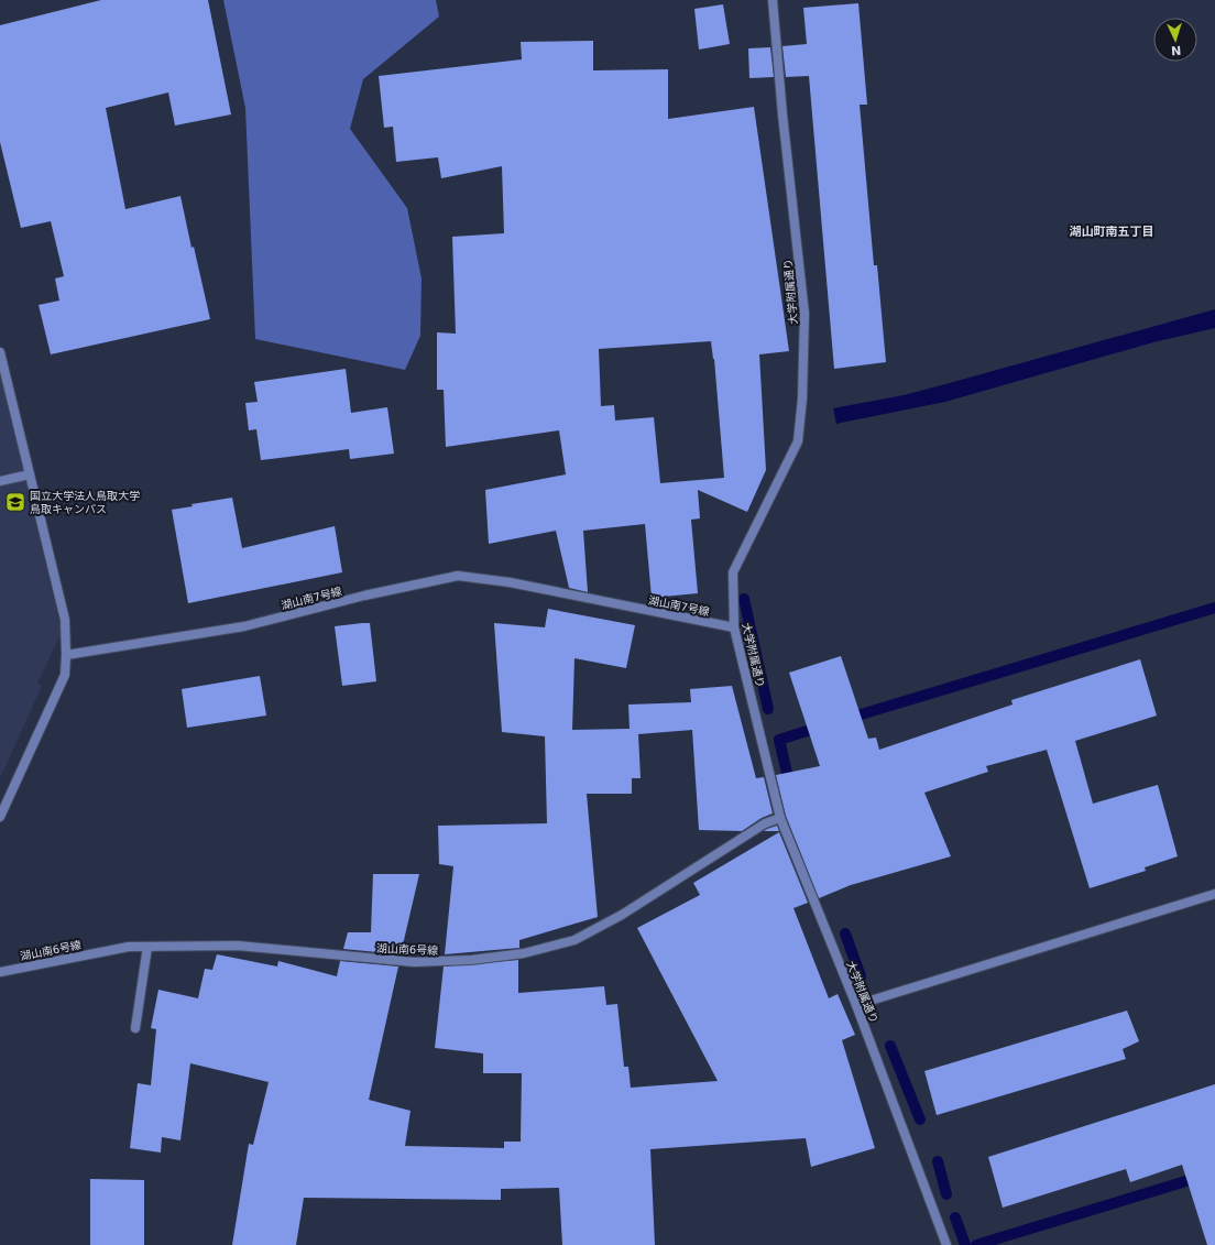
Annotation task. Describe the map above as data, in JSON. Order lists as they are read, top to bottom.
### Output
{
  "streets": {
    "street": ["大学附属通り", "湖山南7号線", "湖山南6号線"]
  },
  "crossings": [
    ["大学附属通り", "湖山南7号線"],
    ["大学附属通り", "湖山南6号線"]
  ],
  "districts": ["湖山町南五丁目"],
  "places": {
    "school or university": ["国立大学法人鳥取大学 鳥取キャンパス"]
  },
  "north": "bottom"
}
